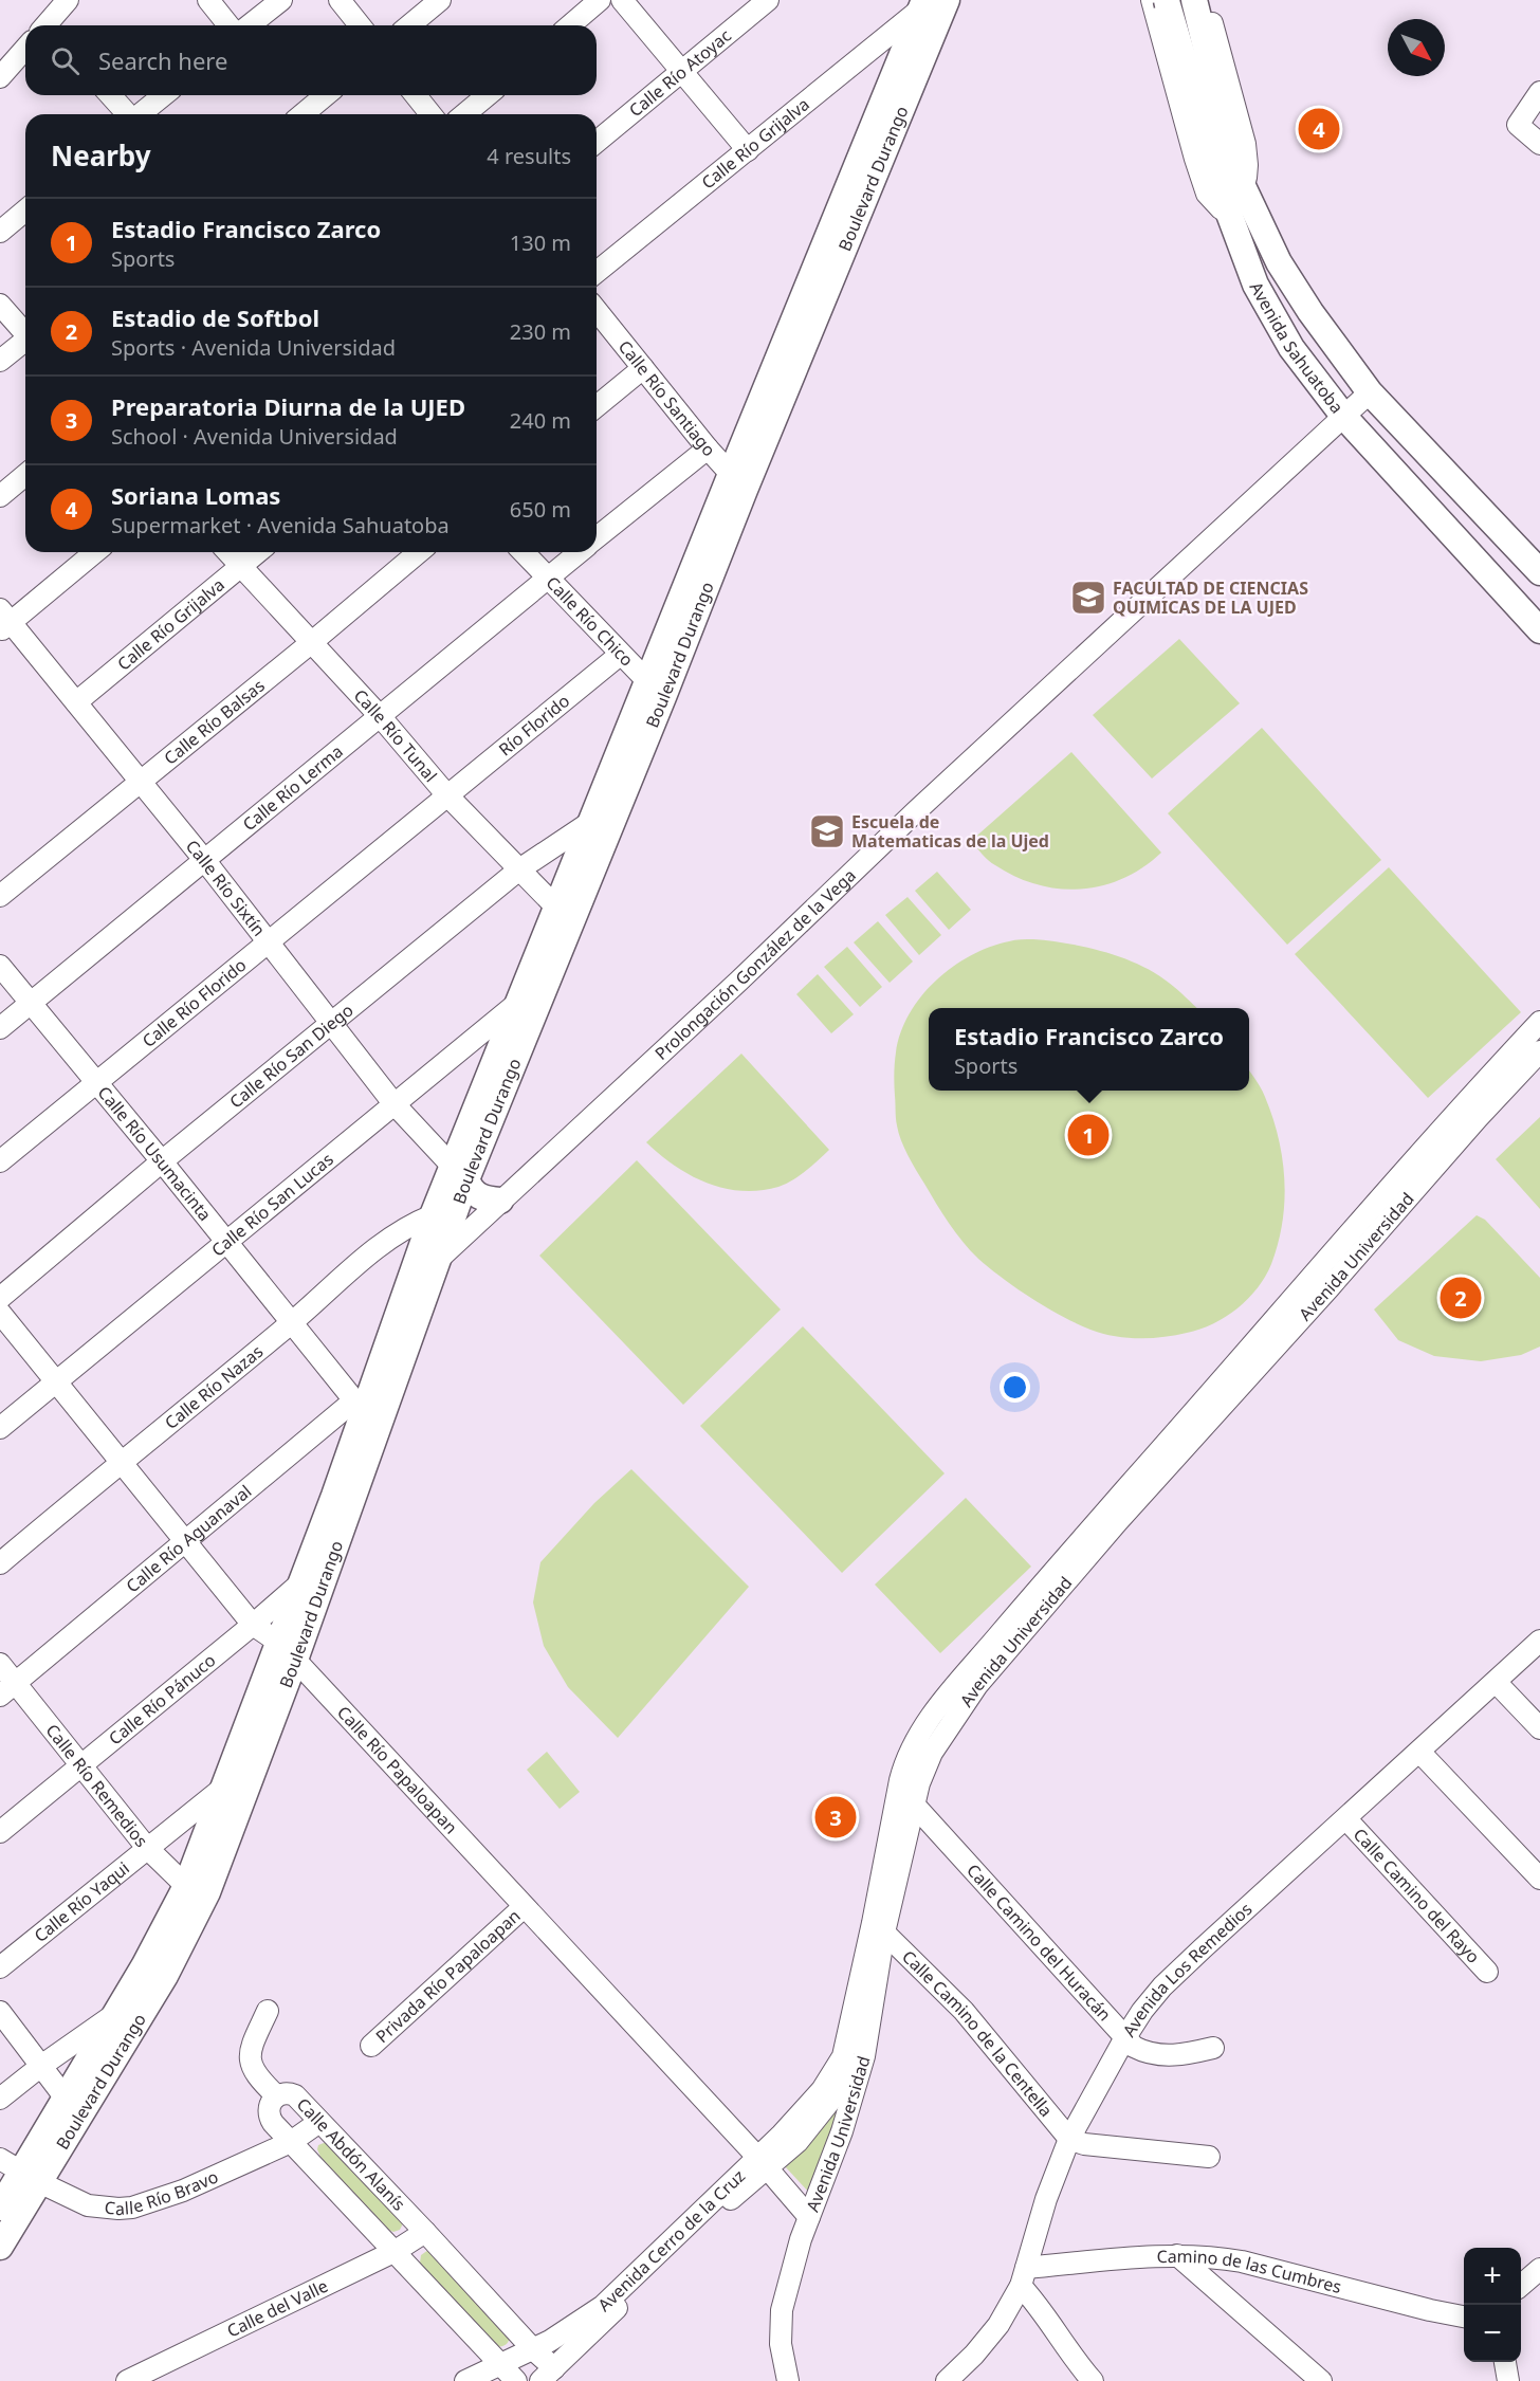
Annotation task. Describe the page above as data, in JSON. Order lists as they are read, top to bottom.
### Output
{
  "streets": {
    "main road": ["Boulevard Durango", "Avenida Sahuatoba"],
    "street": [
      "Calle Río Atoyac",
      "Calle Río Grijalva",
      "Calle Río Santiago",
      "Calle Río Chico",
      "Calle Río Balsas",
      "Río Florido",
      "Calle Río Tunal",
      "Calle Río Lerma",
      "Calle Río Sixtín",
      "Prolongación González de la Vega",
      "Calle Río Florido",
      "Calle Río San Diego",
      "Calle Río Usumacinta",
      "Calle Río San Lucas",
      "Avenida Universidad",
      "Calle Río Nazas",
      "Calle Río Aguanaval",
      "Calle Río Pánuco",
      "Calle Río Papaloapan",
      "Calle Río Remedios",
      "Calle Camino del Rayo",
      "Calle Río Yaqui",
      "Calle Camino del Huracán",
      "Avenida Los Remedios",
      "Privada Río Papaloapan",
      "Calle Camino de la Centella",
      "Calle Abdón Alanís",
      "Calle Río Bravo",
      "Avenida Cerro de la Cruz",
      "Camino de las Cumbres",
      "Calle del Valle"
    ]
  },
  "crossings": [
    ["Calle Río Grijalva", "Boulevard Durango"],
    ["Calle Río Grijalva", "Calle Río Tunal"],
    ["Calle Río Grijalva", "Calle Río Sixtín"],
    ["Boulevard Durango", "Calle Río Santiago"],
    ["Boulevard Durango", "Calle Río Chico"],
    ["Boulevard Durango", "Calle Río Tunal"],
    ["Boulevard Durango", "Calle Río Sixtín"],
    ["Boulevard Durango", "Prolongación González de la Vega"],
    ["Boulevard Durango", "Calle Río San Diego"],
    ["Boulevard Durango", "Calle Río Usumacinta"],
    ["Boulevard Durango", "Calle Río San Lucas"],
    ["Boulevard Durango", "Calle Río Nazas"],
    ["Boulevard Durango", "Calle Río Aguanaval"],
    ["Boulevard Durango", "Calle Río Pánuco"],
    ["Boulevard Durango", "Calle Río Papaloapan"],
    ["Boulevard Durango", "Calle Río Remedios"],
    ["Boulevard Durango", "Calle Río Yaqui"],
    ["Boulevard Durango", "Calle Río Bravo"],
    ["Avenida Sahuatoba", "Prolongación González de la Vega"],
    ["Calle Río Santiago", "Calle Río Lerma"],
    ["Calle Río Chico", "Río Florido"],
    ["Calle Río Chico", "Calle Río Lerma"],
    ["Calle Río Balsas", "Calle Río Tunal"],
    ["Calle Río Balsas", "Calle Río Sixtín"],
    ["Río Florido", "Calle Río Tunal"],
    ["Río Florido", "Calle Río Florido"],
    ["Calle Río Tunal", "Calle Río Lerma"],
    ["Calle Río Tunal", "Calle Río Florido"],
    ["Calle Río Tunal", "Calle Río San Diego"],
    ["Calle Río Lerma", "Calle Río Sixtín"],
    ["Calle Río Lerma", "Calle Río Usumacinta"],
    ["Calle Río Sixtín", "Calle Río Florido"],
    ["Calle Río Sixtín", "Calle Río San Diego"],
    ["Calle Río Sixtín", "Calle Río San Lucas"],
    ["Calle Río Florido", "Calle Río Usumacinta"],
    ["Calle Río San Diego", "Calle Río Usumacinta"],
    ["Calle Río Usumacinta", "Calle Río San Lucas"],
    ["Calle Río Usumacinta", "Calle Río Nazas"],
    ["Calle Río Usumacinta", "Calle Río Aguanaval"],
    ["Calle Río San Lucas", "Calle Río Papaloapan"],
    ["Avenida Universidad", "Calle Río Papaloapan"],
    ["Avenida Universidad", "Calle Camino del Huracán"],
    ["Avenida Universidad", "Calle Camino de la Centella"],
    ["Avenida Universidad", "Avenida Cerro de la Cruz"],
    ["Calle Río Nazas", "Calle Río Papaloapan"],
    ["Calle Río Aguanaval", "Calle Río Papaloapan"],
    ["Calle Río Aguanaval", "Calle Río Remedios"],
    ["Calle Río Pánuco", "Calle Río Papaloapan"],
    ["Calle Río Pánuco", "Calle Río Remedios"],
    ["Calle Río Papaloapan", "Privada Río Papaloapan"],
    ["Calle Río Papaloapan", "Avenida Cerro de la Cruz"],
    ["Calle Río Remedios", "Calle Río Yaqui"],
    ["Calle Camino del Rayo", "Avenida Los Remedios"],
    ["Calle Camino del Huracán", "Avenida Los Remedios"],
    ["Avenida Los Remedios", "Calle Camino de la Centella"],
    ["Avenida Los Remedios", "Camino de las Cumbres"],
    ["Calle Abdón Alanís", "Calle Río Bravo"],
    ["Calle Abdón Alanís", "Avenida Cerro de la Cruz"],
    ["Calle Abdón Alanís", "Calle del Valle"]
  ],
  "places": {
    "school or university": ["FACULTAD DE CIENCIAS QUIMICAS DE LA UJED", "Escuela de Matematicas de la Ujed"]
  },
  "north": "bottom right",
  "page": {
    "search": "Search here",
    "pins": [
      "4",
      "1",
      "2",
      "3"
    ],
    "heading": ["Nearby", "4 results"],
    "list": [
      {
        "mark": "1",
        "name": "Estadio Francisco Zarco",
        "note": "Sports",
        "value": "130 m"
      },
      {
        "mark": "2",
        "name": "Estadio de Softbol",
        "note": "Sports · Avenida Universidad",
        "value": "230 m"
      },
      {
        "mark": "3",
        "name": "Preparatoria Diurna de la UJED",
        "note": "School · Avenida Universidad",
        "value": "240 m"
      },
      {
        "mark": "4",
        "name": "Soriana Lomas",
        "note": "Supermarket · Avenida Sahuatoba",
        "value": "650 m"
      }
    ],
    "popup": ["Estadio Francisco Zarco", "Sports"],
    "map_buttons": ["+", "−"]
  }
}
